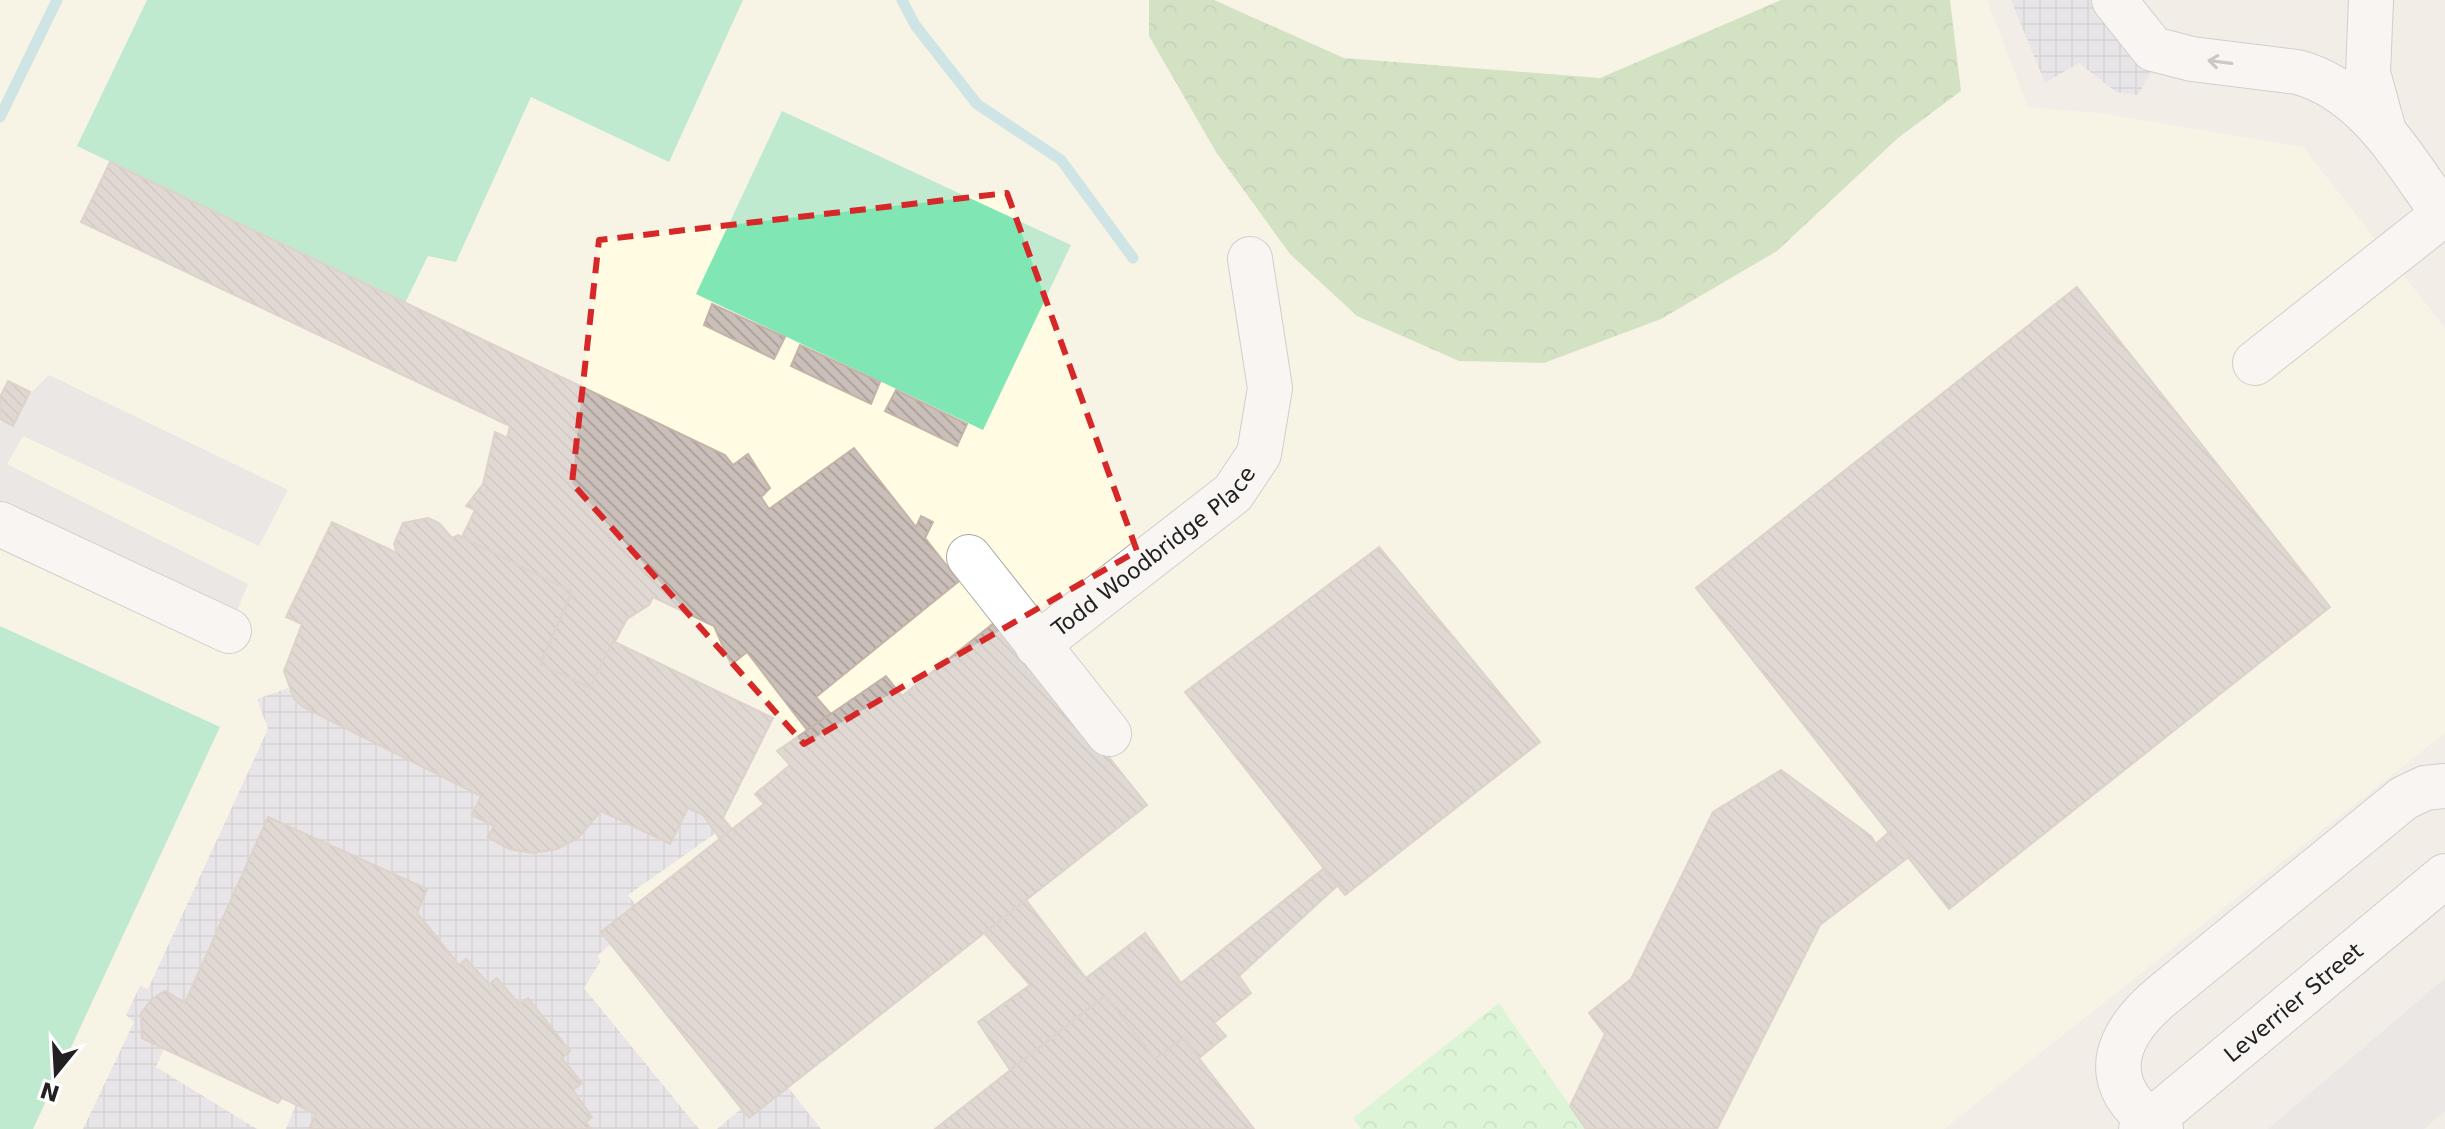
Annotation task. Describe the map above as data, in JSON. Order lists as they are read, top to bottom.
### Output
{
  "streets": {
    "street": ["Todd Woodbridge Place", "Leverrier Street"]
  },
  "north": "bottom"
}
